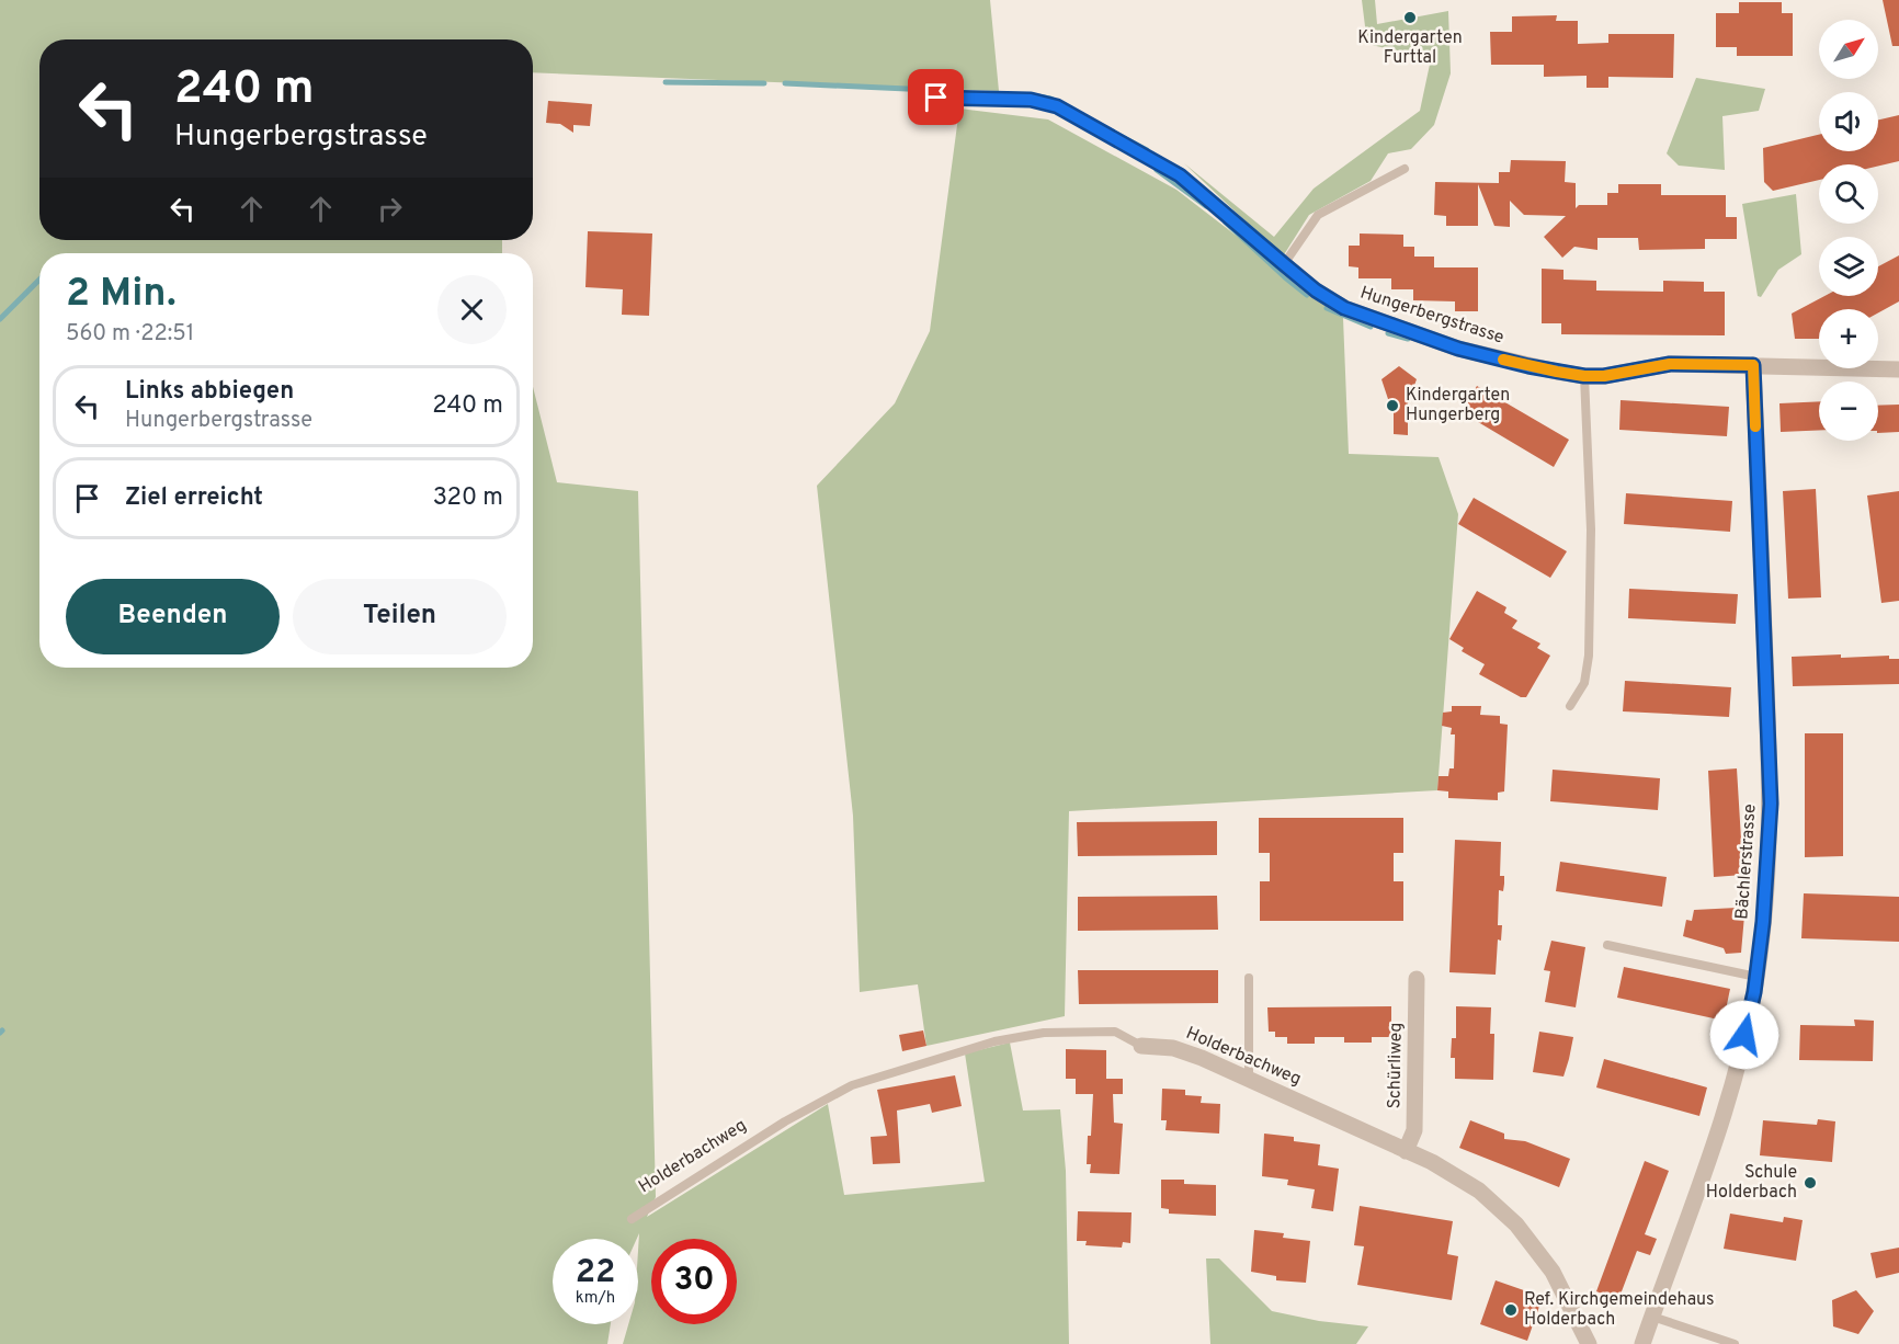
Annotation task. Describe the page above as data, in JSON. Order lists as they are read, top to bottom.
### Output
{
  "streets": {
    "street": [
      "Hungerbergstrasse",
      "Bächlerstrasse",
      "Holderbachweg",
      "Schürliweg"
    ]
  },
  "crossings": [
    ["Hungerbergstrasse", "Bächlerstrasse"],
    ["Holderbachweg", "Schürliweg"]
  ],
  "places": [
    "Kindergarten Furttal",
    "Kindergarten Hungerberg",
    "Schule Holderbach",
    "Ref. Kirchgemeindehaus Holderbach"
  ],
  "north": "top right",
  "page": {
    "map_buttons": ["+", "−"],
    "turn": ["240 m", "Hungerbergstrasse"],
    "heading": ["2 Min.", "560 m · 22:51"],
    "list": [
      {
        "name": "Links abbiegen",
        "note": "Hungerbergstrasse",
        "value": "240 m"
      },
      {
        "name": "Ziel erreicht",
        "value": "320 m"
      }
    ],
    "buttons": ["Beenden", "Teilen"],
    "speed": "22 km/h",
    "limit": "30"
  }
}
